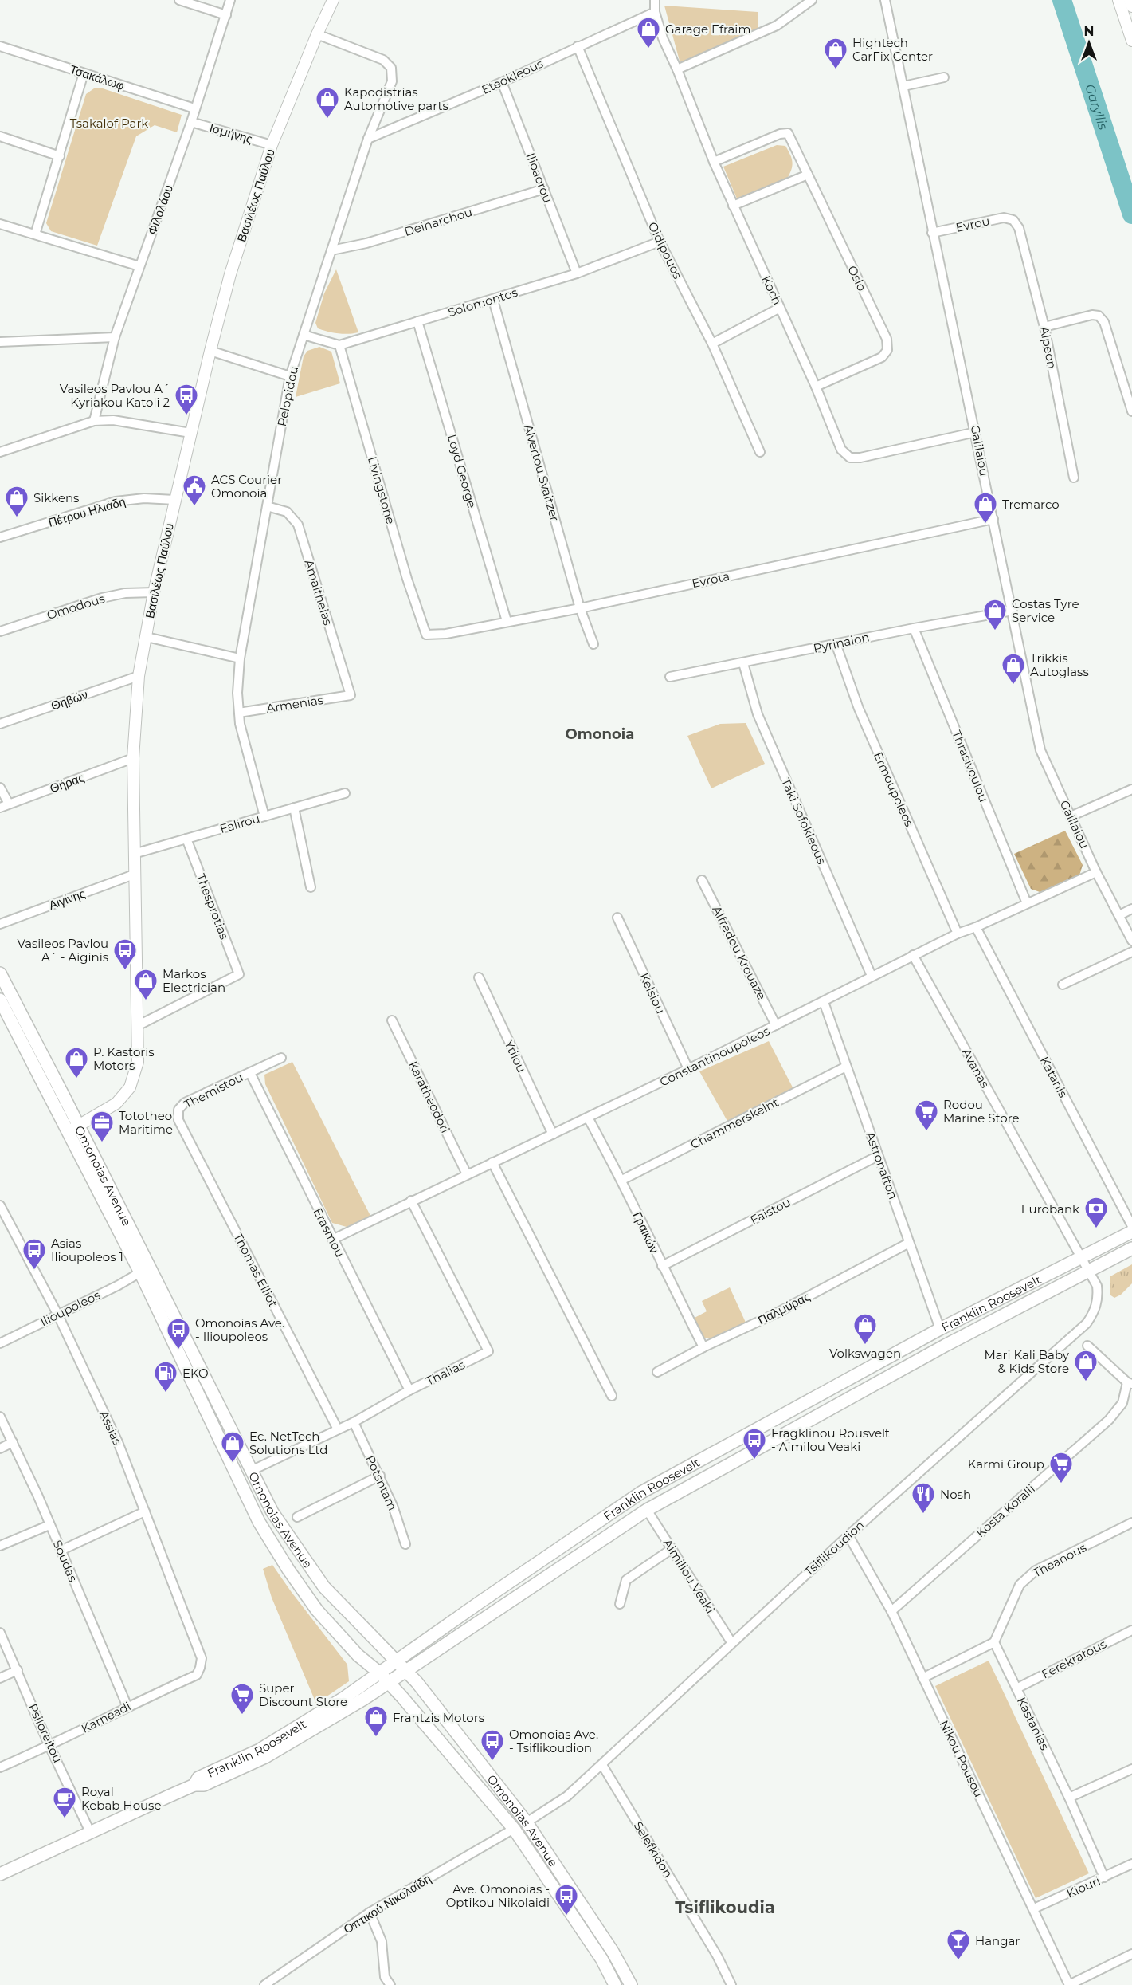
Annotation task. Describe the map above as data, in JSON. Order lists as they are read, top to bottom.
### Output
{
  "streets": {
    "main road": ["Omonoias Avenue", "Franklin Roosevelt"],
    "street": [
      "Eteokleous",
      "Τσακάλωφ",
      "Ισμήνης",
      "Ilioaorou",
      "Βασιλέως Παύλου",
      "Φιλολάου",
      "Deinarchou",
      "Evrou",
      "Oidipouos",
      "Oslo",
      "Koch",
      "Solomontos",
      "Alpeon",
      "Pelopidou",
      "Galilaiou",
      "Loyd George",
      "Alvertou Svaitzer",
      "Livingstone",
      "Πέτρου Ηλιάδη",
      "Evrota",
      "Amaltheias",
      "Omodous",
      "Pyrinaion",
      "Θηβών",
      "Armenias",
      "Thrasivoulou",
      "Θήρας",
      "Ermoupoleos",
      "Taki Sofokleous",
      "Falirou",
      "Αιγίνης",
      "Thesprotias",
      "Alfredou Krouaze",
      "Kelsiou",
      "Ytilou",
      "Constantinoupoleos",
      "Avanas",
      "Katanis",
      "Themistou",
      "Karatheodori",
      "Chammerskelnt",
      "Astronafton",
      "Faistou",
      "Erasmou",
      "Γραικών",
      "Thomas Elliot",
      "Ilioupoleos",
      "Παλμύρας",
      "Thalias",
      "Assias",
      "Potsntam",
      "Kosta Koralli",
      "Tsiflikoudion",
      "Theanous",
      "Soudas",
      "Aimiliou Veaki",
      "Ferekratous",
      "Karneadi",
      "Kastanias",
      "Psiloreitou",
      "Nikou Pousou",
      "Selefkidon",
      "Kiouri",
      "Οπτικού Νικολαΐδη"
    ]
  },
  "crossings": [
    ["Eteokleous", "Ilioaorou"],
    ["Eteokleous", "Oidipouos"],
    ["Eteokleous", "Koch"],
    ["Eteokleous", "Pelopidou"],
    ["Τσακάλωφ", "Φιλολάου"],
    ["Ισμήνης", "Βασιλέως Παύλου"],
    ["Ισμήνης", "Φιλολάου"],
    ["Ilioaorou", "Deinarchou"],
    ["Ilioaorou", "Solomontos"],
    ["Βασιλέως Παύλου", "Pelopidou"],
    ["Βασιλέως Παύλου", "Πέτρου Ηλιάδη"],
    ["Βασιλέως Παύλου", "Omodous"],
    ["Βασιλέως Παύλου", "Θηβών"],
    ["Βασιλέως Παύλου", "Θήρας"],
    ["Βασιλέως Παύλου", "Falirou"],
    ["Βασιλέως Παύλου", "Αιγίνης"],
    ["Βασιλέως Παύλου", "Thesprotias"],
    ["Βασιλέως Παύλου", "Omonoias Avenue"],
    ["Deinarchou", "Pelopidou"],
    ["Evrou", "Alpeon"],
    ["Evrou", "Galilaiou"],
    ["Oidipouos", "Solomontos"],
    ["Oslo", "Koch"],
    ["Koch", "Galilaiou"],
    ["Solomontos", "Loyd George"],
    ["Solomontos", "Alvertou Svaitzer"],
    ["Solomontos", "Livingstone"],
    ["Pelopidou", "Amaltheias"],
    ["Pelopidou", "Armenias"],
    ["Pelopidou", "Falirou"],
    ["Galilaiou", "Evrota"],
    ["Galilaiou", "Pyrinaion"],
    ["Galilaiou", "Constantinoupoleos"],
    ["Loyd George", "Evrota"],
    ["Alvertou Svaitzer", "Evrota"],
    ["Livingstone", "Evrota"],
    ["Amaltheias", "Armenias"],
    ["Pyrinaion", "Thrasivoulou"],
    ["Pyrinaion", "Ermoupoleos"],
    ["Pyrinaion", "Taki Sofokleous"],
    ["Thrasivoulou", "Constantinoupoleos"],
    ["Ermoupoleos", "Constantinoupoleos"],
    ["Taki Sofokleous", "Constantinoupoleos"],
    ["Falirou", "Thesprotias"],
    ["Alfredou Krouaze", "Constantinoupoleos"],
    ["Kelsiou", "Constantinoupoleos"],
    ["Ytilou", "Constantinoupoleos"],
    ["Constantinoupoleos", "Avanas"],
    ["Constantinoupoleos", "Katanis"],
    ["Constantinoupoleos", "Karatheodori"],
    ["Constantinoupoleos", "Astronafton"],
    ["Constantinoupoleos", "Erasmou"],
    ["Constantinoupoleos", "Γραικών"],
    ["Constantinoupoleos", "Thalias"],
    ["Avanas", "Franklin Roosevelt"],
    ["Avanas", "Tsiflikoudion"],
    ["Themistou", "Erasmou"],
    ["Themistou", "Thomas Elliot"],
    ["Chammerskelnt", "Astronafton"],
    ["Chammerskelnt", "Γραικών"],
    ["Astronafton", "Faistou"],
    ["Astronafton", "Franklin Roosevelt"],
    ["Astronafton", "Παλμύρας"],
    ["Omonoias Avenue", "Franklin Roosevelt"],
    ["Omonoias Avenue", "Ilioupoleos"],
    ["Omonoias Avenue", "Thalias"],
    ["Omonoias Avenue", "Tsiflikoudion"],
    ["Omonoias Avenue", "Οπτικού Νικολαΐδη"],
    ["Faistou", "Γραικών"],
    ["Erasmou", "Thalias"],
    ["Γραικών", "Παλμύρας"],
    ["Thomas Elliot", "Thalias"],
    ["Franklin Roosevelt", "Tsiflikoudion"],
    ["Franklin Roosevelt", "Aimiliou Veaki"],
    ["Franklin Roosevelt", "Psiloreitou"],
    ["Ilioupoleos", "Assias"],
    ["Thalias", "Potsntam"],
    ["Assias", "Karneadi"],
    ["Kosta Koralli", "Nikou Pousou"],
    ["Tsiflikoudion", "Aimiliou Veaki"],
    ["Tsiflikoudion", "Nikou Pousou"],
    ["Tsiflikoudion", "Selefkidon"],
    ["Theanous", "Kastanias"],
    ["Soudas", "Karneadi"],
    ["Ferekratous", "Kastanias"],
    ["Karneadi", "Psiloreitou"],
    ["Kastanias", "Kiouri"],
    ["Nikou Pousou", "Kiouri"]
  ],
  "districts": ["Omonoia", "Tsiflikoudia"],
  "water": ["Garyllis"],
  "parks": ["Tsakalof Park"],
  "places": {
    "shop": [
      "Garage Efraim",
      "Hightech CarFix Center",
      "Kapodistrias Automotive parts",
      "Sikkens",
      "Tremarco",
      "Costas Tyre Service",
      "Trikkis Autoglass",
      "Markos Electrician",
      "P. Kastoris Motors",
      "Volkswagen",
      "Mari Kali Baby & Kids Store",
      "Ec. NetTech Solutions Ltd",
      "Frantzis Motors"
    ],
    "bus stop": [
      "Vasileos Pavlou A´ - Kyriakou Katoli 2",
      "Vasileos Pavlou A´ - Aiginis",
      "Asias - Ilioupoleos 1",
      "Omonoias Ave. - Ilioupoleos",
      "Fragklinou Rousvelt - Aimilou Veaki",
      "Omonoias Ave. - Tsiflikoudion",
      "Ave. Omonoias - Optikou Nikolaidi"
    ],
    "public building": ["ACS Courier Omonoia"],
    "supermarket": ["Rodou Marine Store", "Karmi Group", "Super Discount Store"],
    "office": ["Tototheo Maritime"],
    "bank": ["Eurobank"],
    "fuel station": ["EKO"],
    "restaurant": ["Nosh"],
    "cafe": ["Royal Kebab House"],
    "bar": ["Hangar"]
  },
  "north": "top"
}
